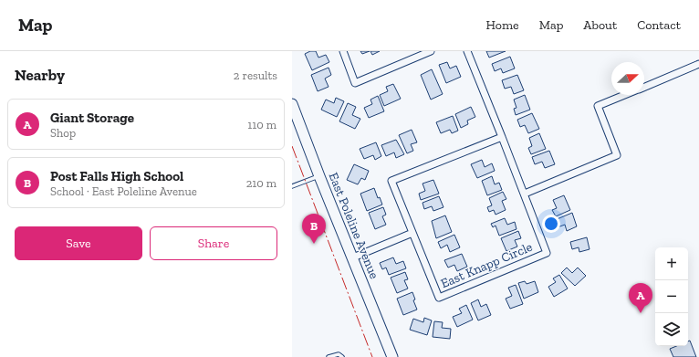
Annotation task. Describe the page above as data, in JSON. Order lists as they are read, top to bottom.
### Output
{
  "streets": {
    "main road": ["East Poleline Avenue"],
    "street": ["East Knapp Circle"]
  },
  "north": "right",
  "page": {
    "header": "Map",
    "nav": [
      "Home",
      "Map",
      "About",
      "Contact"
    ],
    "heading": ["Nearby", "2 results"],
    "list": [
      {
        "mark": "A",
        "name": "Giant Storage",
        "note": "Shop",
        "value": "110 m"
      },
      {
        "mark": "B",
        "name": "Post Falls High School",
        "note": "School · East Poleline Avenue",
        "value": "210 m"
      }
    ],
    "pins": ["B", "A"],
    "buttons": ["Save", "Share"],
    "map_buttons": ["+", "−"]
  }
}
